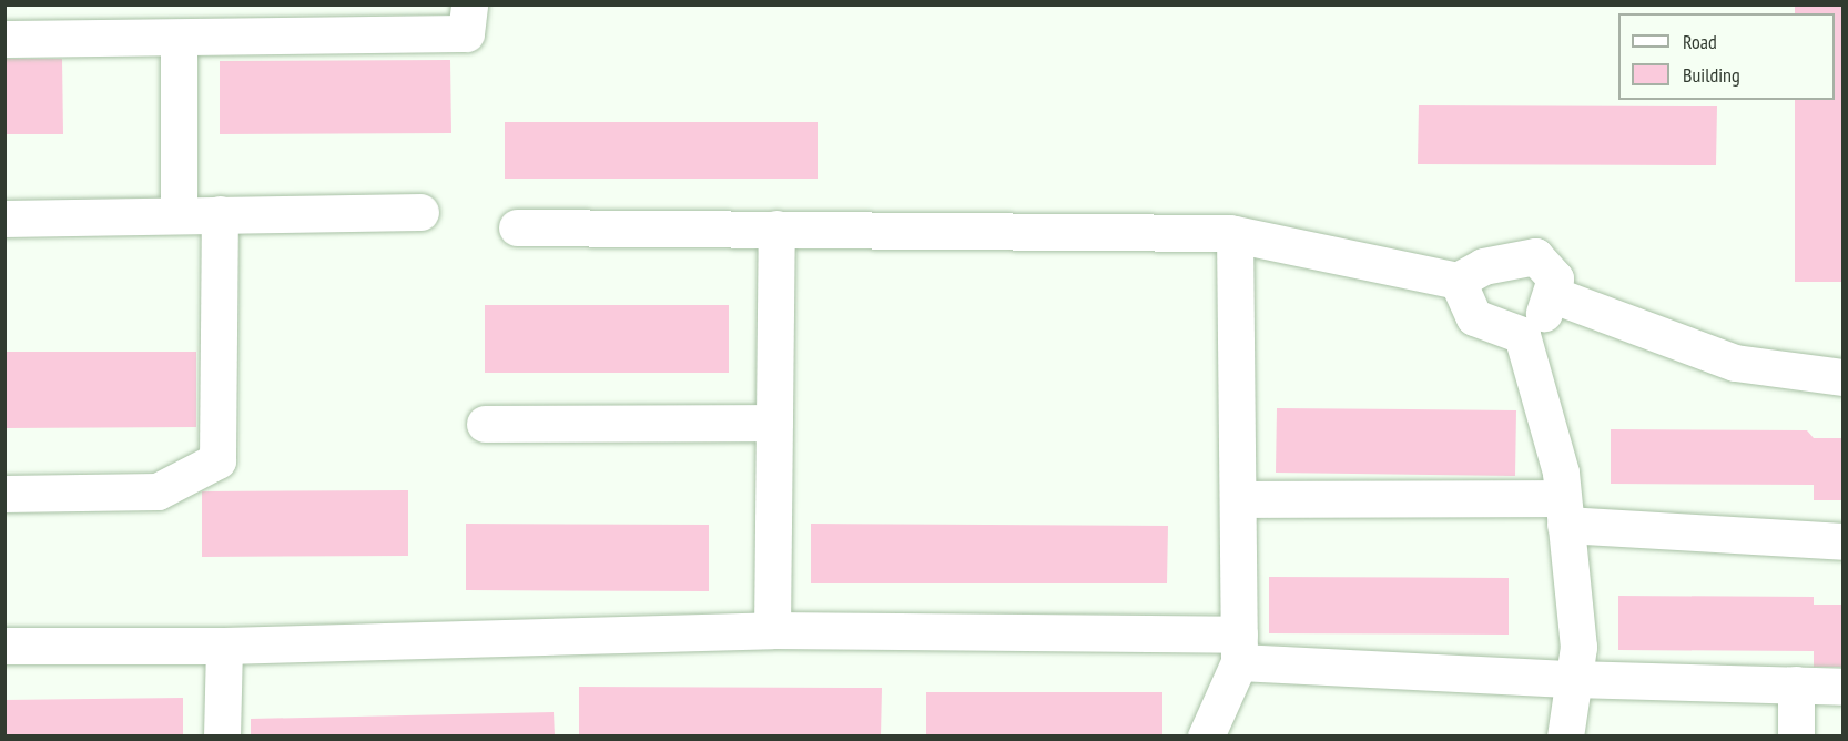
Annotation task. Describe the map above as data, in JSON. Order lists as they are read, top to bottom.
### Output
{
  "legend": ["Road", "Building"]
}
